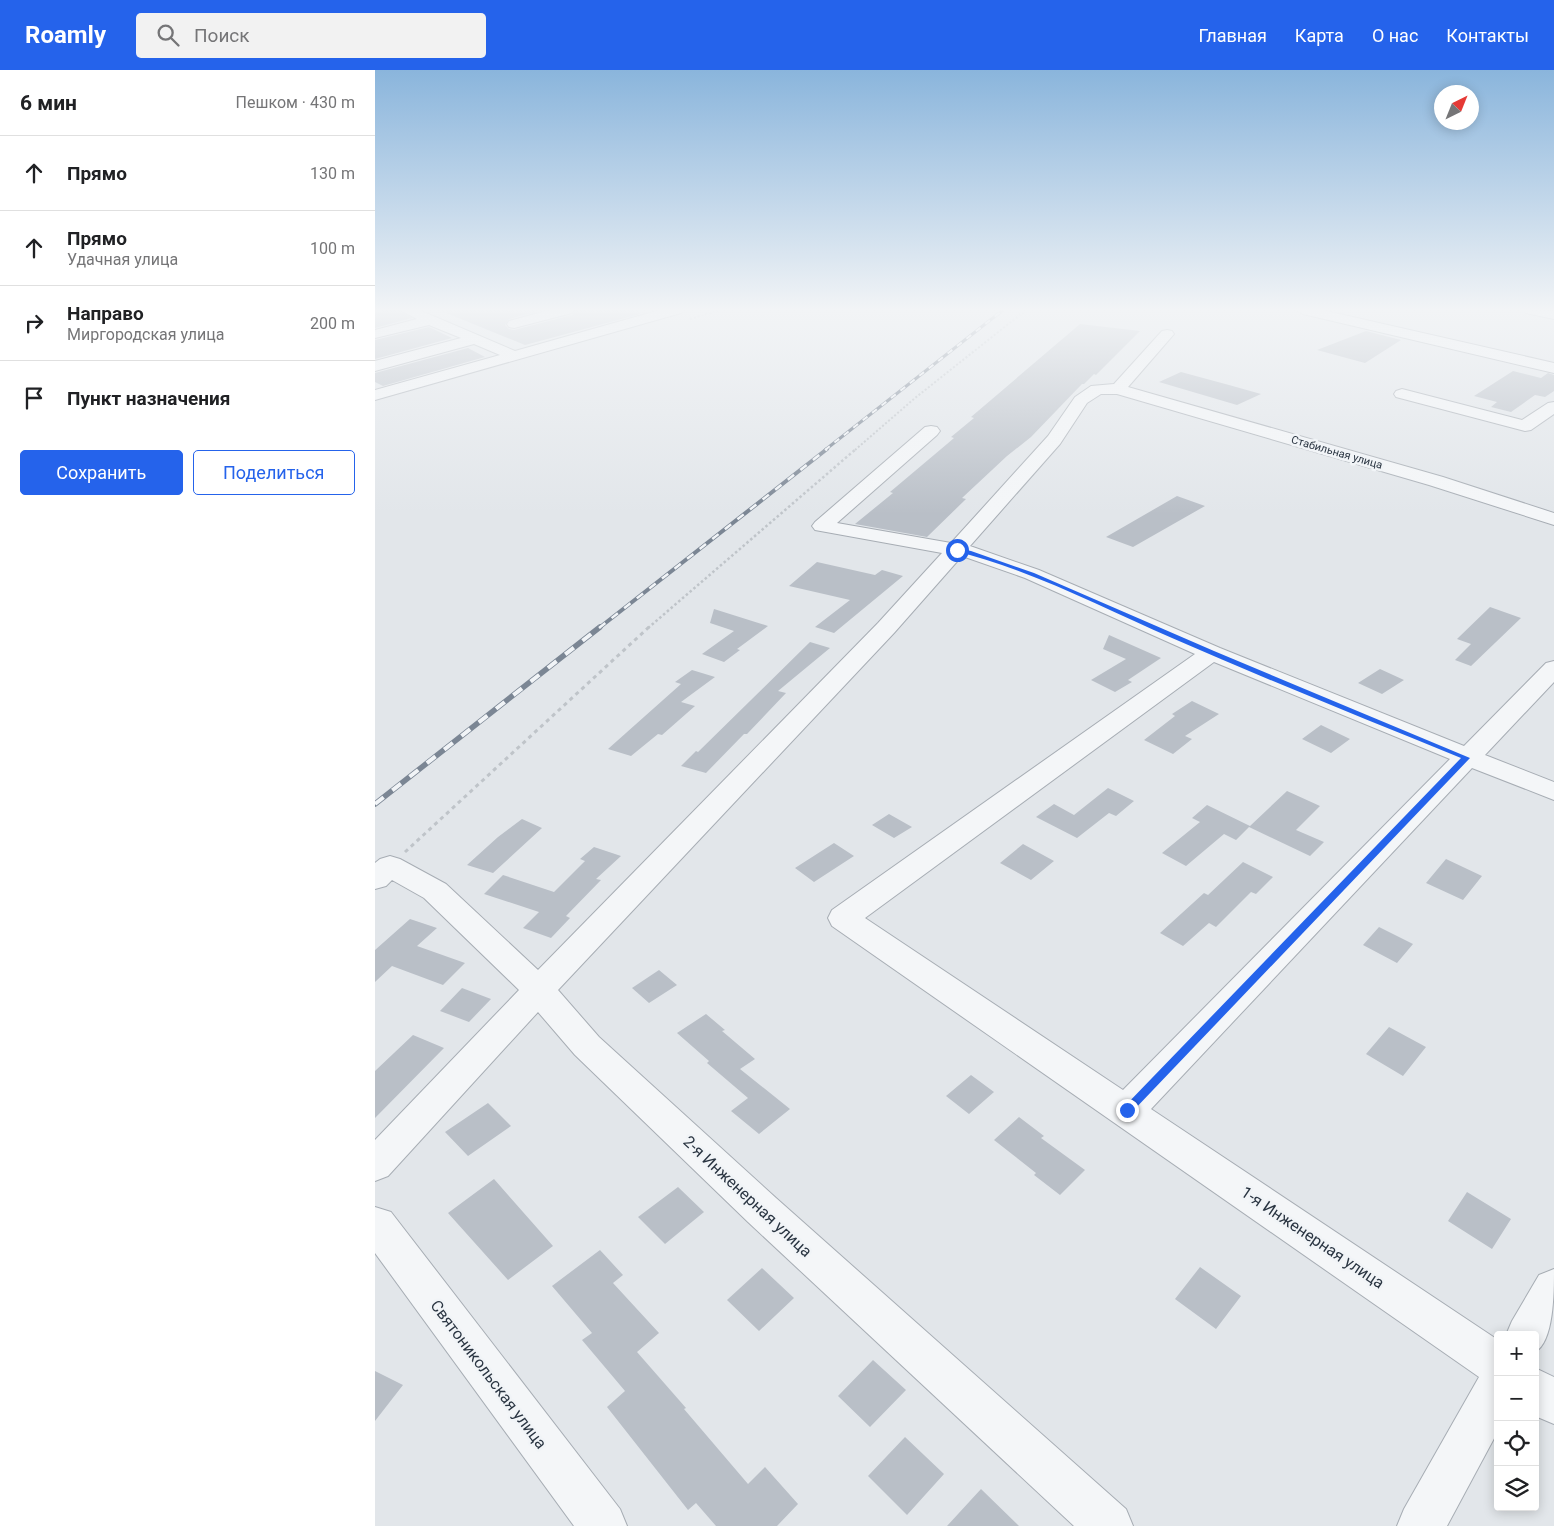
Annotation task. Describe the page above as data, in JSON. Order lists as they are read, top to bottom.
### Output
{
  "streets": {
    "street": [
      "Стабильная улица",
      "2-я Инженерная улица",
      "1-я Инженерная улица",
      "Святоникольская улица"
    ]
  },
  "north": "top right",
  "page": {
    "header": "Roamly",
    "search": "Поиск",
    "nav": [
      "Главная",
      "Карта",
      "О нас",
      "Контакты"
    ],
    "heading": ["6 мин", "Пешком · 430 m"],
    "list": [
      ["Прямо", "130 m"],
      ["Прямо", "Удачная улица", "100 m"],
      ["Направо", "Миргородская улица", "200 m"],
      "Пункт назначения"
    ],
    "buttons": ["Сохранить", "Поделиться"],
    "map_buttons": ["+", "−"]
  }
}
